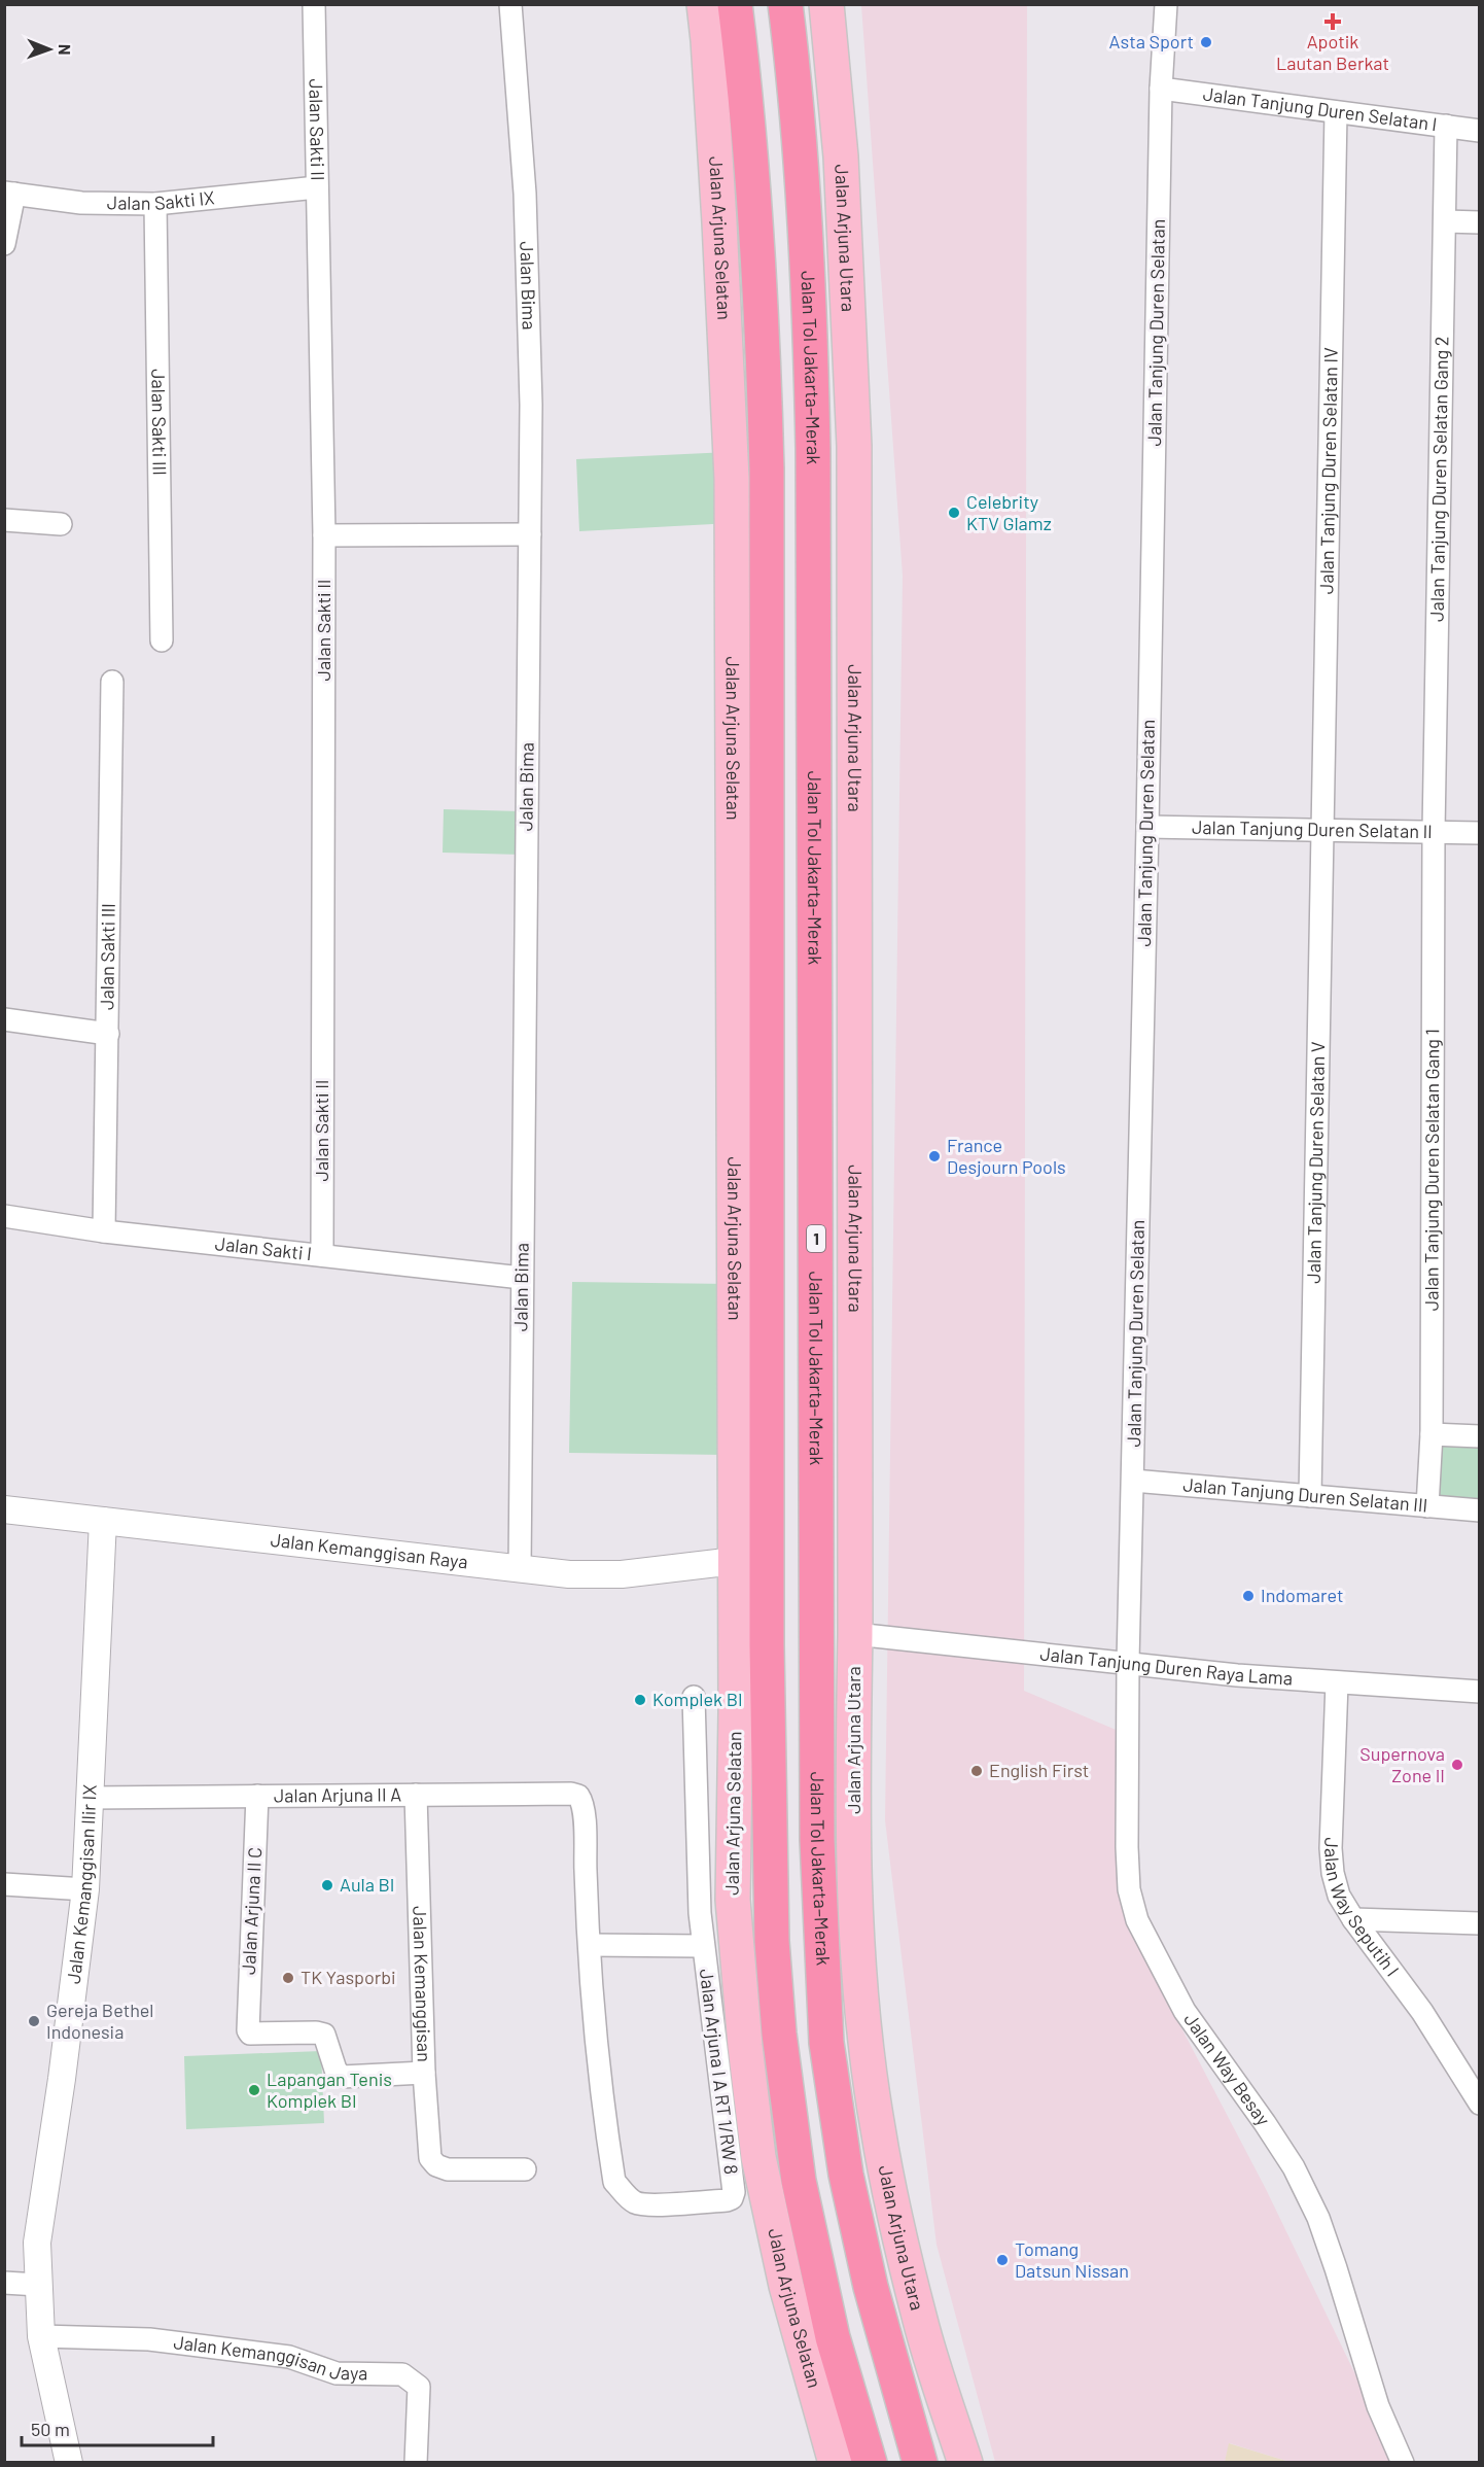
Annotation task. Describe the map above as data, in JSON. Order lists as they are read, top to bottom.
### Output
{
  "streets": {
    "highway": ["Jalan Tol Jakarta–Merak", "1"],
    "main road": ["Jalan Arjuna Selatan", "Jalan Arjuna Utara"],
    "street": [
      "Jalan Tanjung Duren Selatan I",
      "Jalan Sakti II",
      "Jalan Sakti IX",
      "Jalan Bima",
      "Jalan Tanjung Duren Selatan",
      "Jalan Sakti III",
      "Jalan Tanjung Duren Selatan IV",
      "Jalan Tanjung Duren Selatan Gang 2",
      "Jalan Tanjung Duren Selatan II",
      "Jalan Tanjung Duren Selatan V",
      "Jalan Tanjung Duren Selatan Gang 1",
      "Jalan Sakti I",
      "Jalan Tanjung Duren Selatan III",
      "Jalan Kemanggisan Raya",
      "Jalan Tanjung Duren Raya Lama",
      "Jalan Arjuna II A",
      "Jalan Kemanggisan Ilir IX",
      "Jalan Way Seputih I",
      "Jalan Arjuna II C",
      "Jalan Kemanggisan",
      "Jalan Way Besay",
      "Jalan Arjuna I A RT 1/RW 8",
      "Jalan Kemanggisan Jaya"
    ]
  },
  "crossings": [
    ["Jalan Tanjung Duren Selatan I", "Jalan Tanjung Duren Selatan"],
    ["Jalan Tanjung Duren Selatan I", "Jalan Tanjung Duren Selatan IV"],
    ["Jalan Tanjung Duren Selatan I", "Jalan Tanjung Duren Selatan Gang 2"],
    ["Jalan Sakti II", "Jalan Sakti IX"],
    ["Jalan Sakti II", "Jalan Sakti I"],
    ["Jalan Sakti IX", "Jalan Sakti III"],
    ["Jalan Arjuna Selatan", "Jalan Kemanggisan Raya"],
    ["Jalan Arjuna Utara", "Jalan Tanjung Duren Raya Lama"],
    ["Jalan Bima", "Jalan Sakti I"],
    ["Jalan Bima", "Jalan Kemanggisan Raya"],
    ["Jalan Tanjung Duren Selatan", "Jalan Tanjung Duren Selatan II"],
    ["Jalan Tanjung Duren Selatan", "Jalan Tanjung Duren Selatan III"],
    ["Jalan Tanjung Duren Selatan", "Jalan Tanjung Duren Raya Lama"],
    ["Jalan Tanjung Duren Selatan", "Jalan Way Besay"],
    ["Jalan Sakti III", "Jalan Sakti I"],
    ["Jalan Tanjung Duren Selatan IV", "Jalan Tanjung Duren Selatan II"],
    ["Jalan Tanjung Duren Selatan IV", "Jalan Tanjung Duren Selatan V"],
    ["Jalan Tanjung Duren Selatan Gang 2", "Jalan Tanjung Duren Selatan II"],
    ["Jalan Tanjung Duren Selatan Gang 2", "Jalan Tanjung Duren Selatan Gang 1"],
    ["Jalan Tanjung Duren Selatan II", "Jalan Tanjung Duren Selatan V"],
    ["Jalan Tanjung Duren Selatan II", "Jalan Tanjung Duren Selatan Gang 1"],
    ["Jalan Tanjung Duren Selatan V", "Jalan Tanjung Duren Selatan III"],
    ["Jalan Tanjung Duren Selatan Gang 1", "Jalan Tanjung Duren Selatan III"],
    ["Jalan Kemanggisan Raya", "Jalan Kemanggisan Ilir IX"],
    ["Jalan Tanjung Duren Raya Lama", "Jalan Way Seputih I"],
    ["Jalan Tanjung Duren Raya Lama", "Jalan Way Besay"],
    ["Jalan Arjuna II A", "Jalan Kemanggisan Ilir IX"],
    ["Jalan Arjuna II A", "Jalan Arjuna II C"],
    ["Jalan Arjuna II A", "Jalan Kemanggisan"],
    ["Jalan Arjuna II A", "Jalan Arjuna I A RT 1/RW 8"],
    ["Jalan Kemanggisan Ilir IX", "Jalan Kemanggisan Jaya"],
    ["Jalan Arjuna II C", "Jalan Kemanggisan"]
  ],
  "places": {
    "health": ["Apotik Lautan Berkat"],
    "other": [
      "Asta Sport",
      "Celebrity KTV Glamz",
      "France Desjourn Pools",
      "Indomaret",
      "Komplek BI",
      "Supernova Zone II",
      "English First",
      "Aula BI",
      "TK Yasporbi",
      "Gereja Bethel Indonesia",
      "Lapangan Tenis Komplek BI",
      "Tomang Datsun Nissan"
    ]
  },
  "scale_bar": "50 m",
  "north": "right"
}
